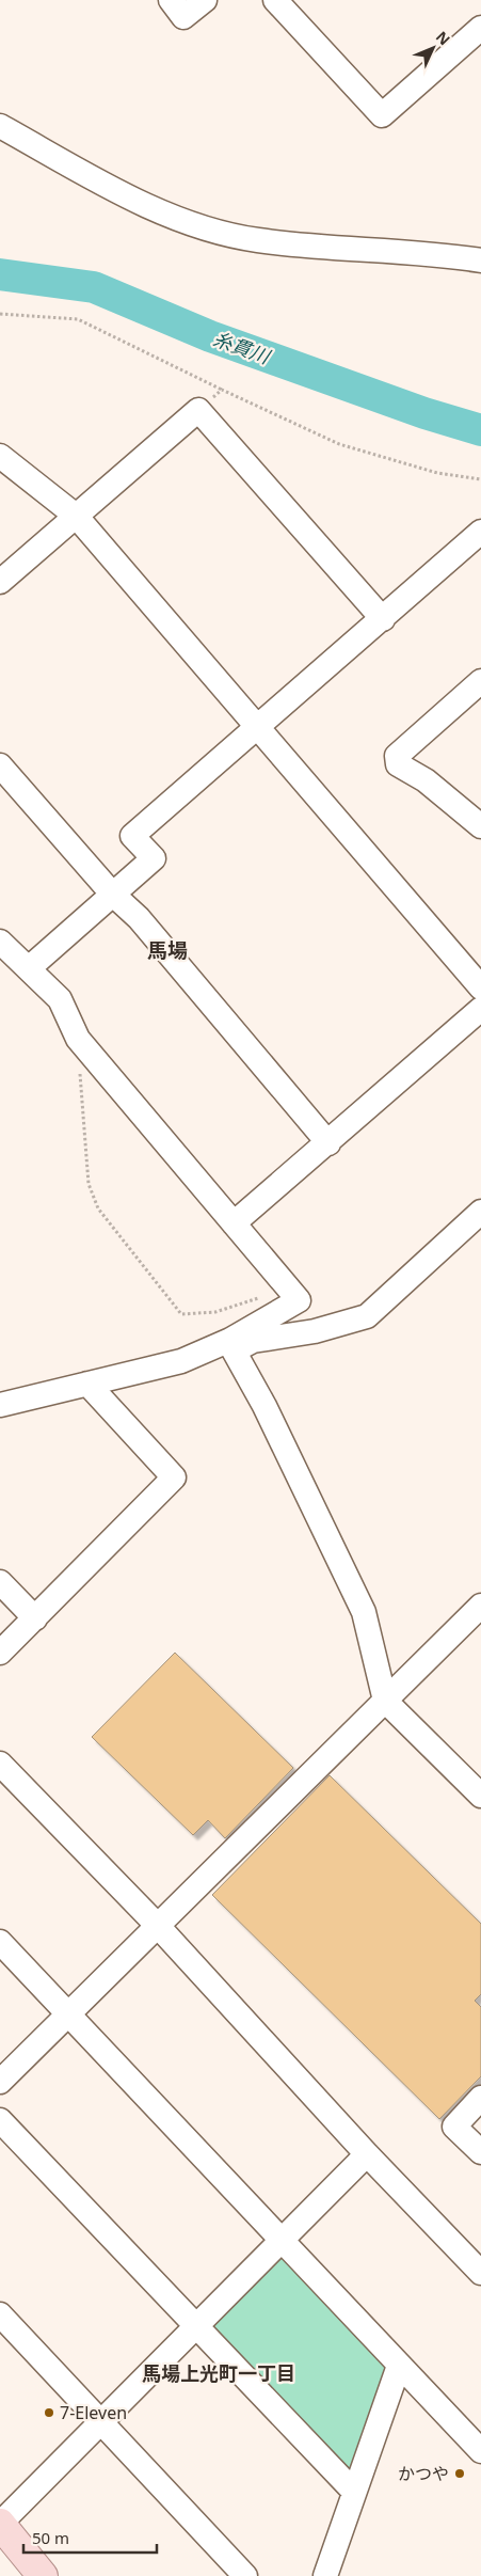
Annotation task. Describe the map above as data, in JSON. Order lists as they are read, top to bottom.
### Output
{
  "districts": ["馬場", "馬場上光町一丁目"],
  "water": ["糸貫川"],
  "places": ["7-Eleven", "かつや"],
  "scale_bar": "50 m",
  "north": "top right"
}
